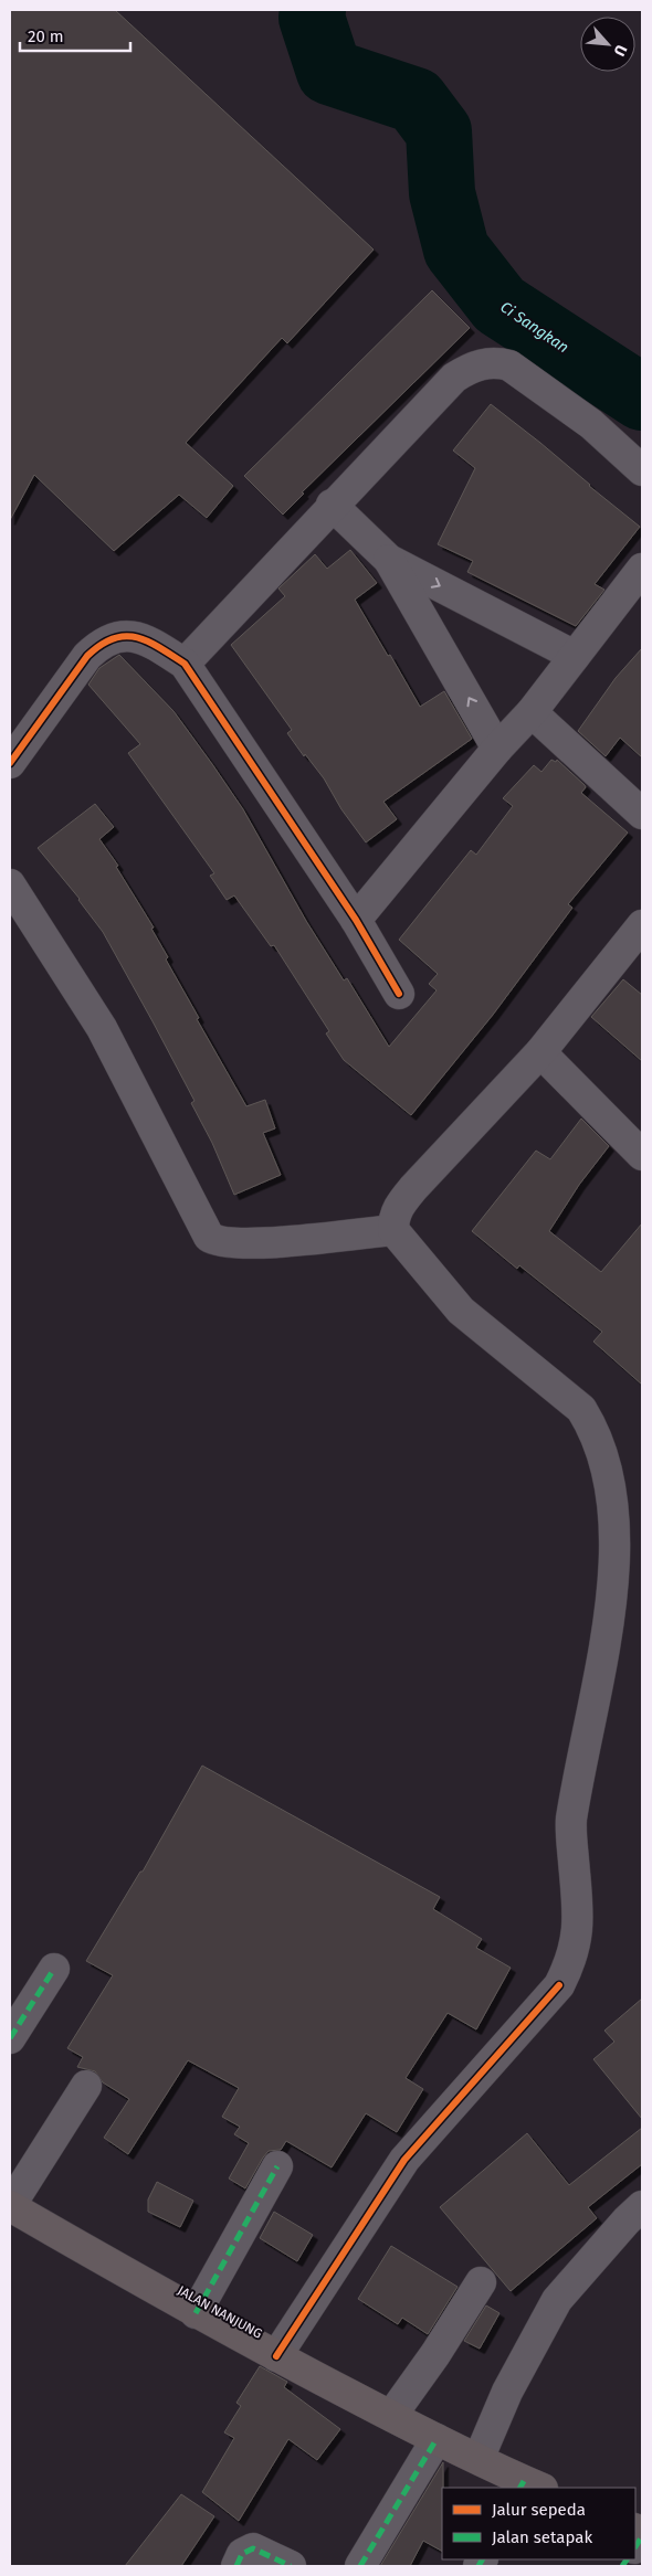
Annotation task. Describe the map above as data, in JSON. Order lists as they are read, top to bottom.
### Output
{
  "streets": {
    "main road": ["JALAN NANJUNG"]
  },
  "water": ["Ci Sangkan"],
  "legend": ["Jalur sepeda", "Jalan setapak"],
  "scale_bar": "20 m",
  "north": "bottom right"
}
